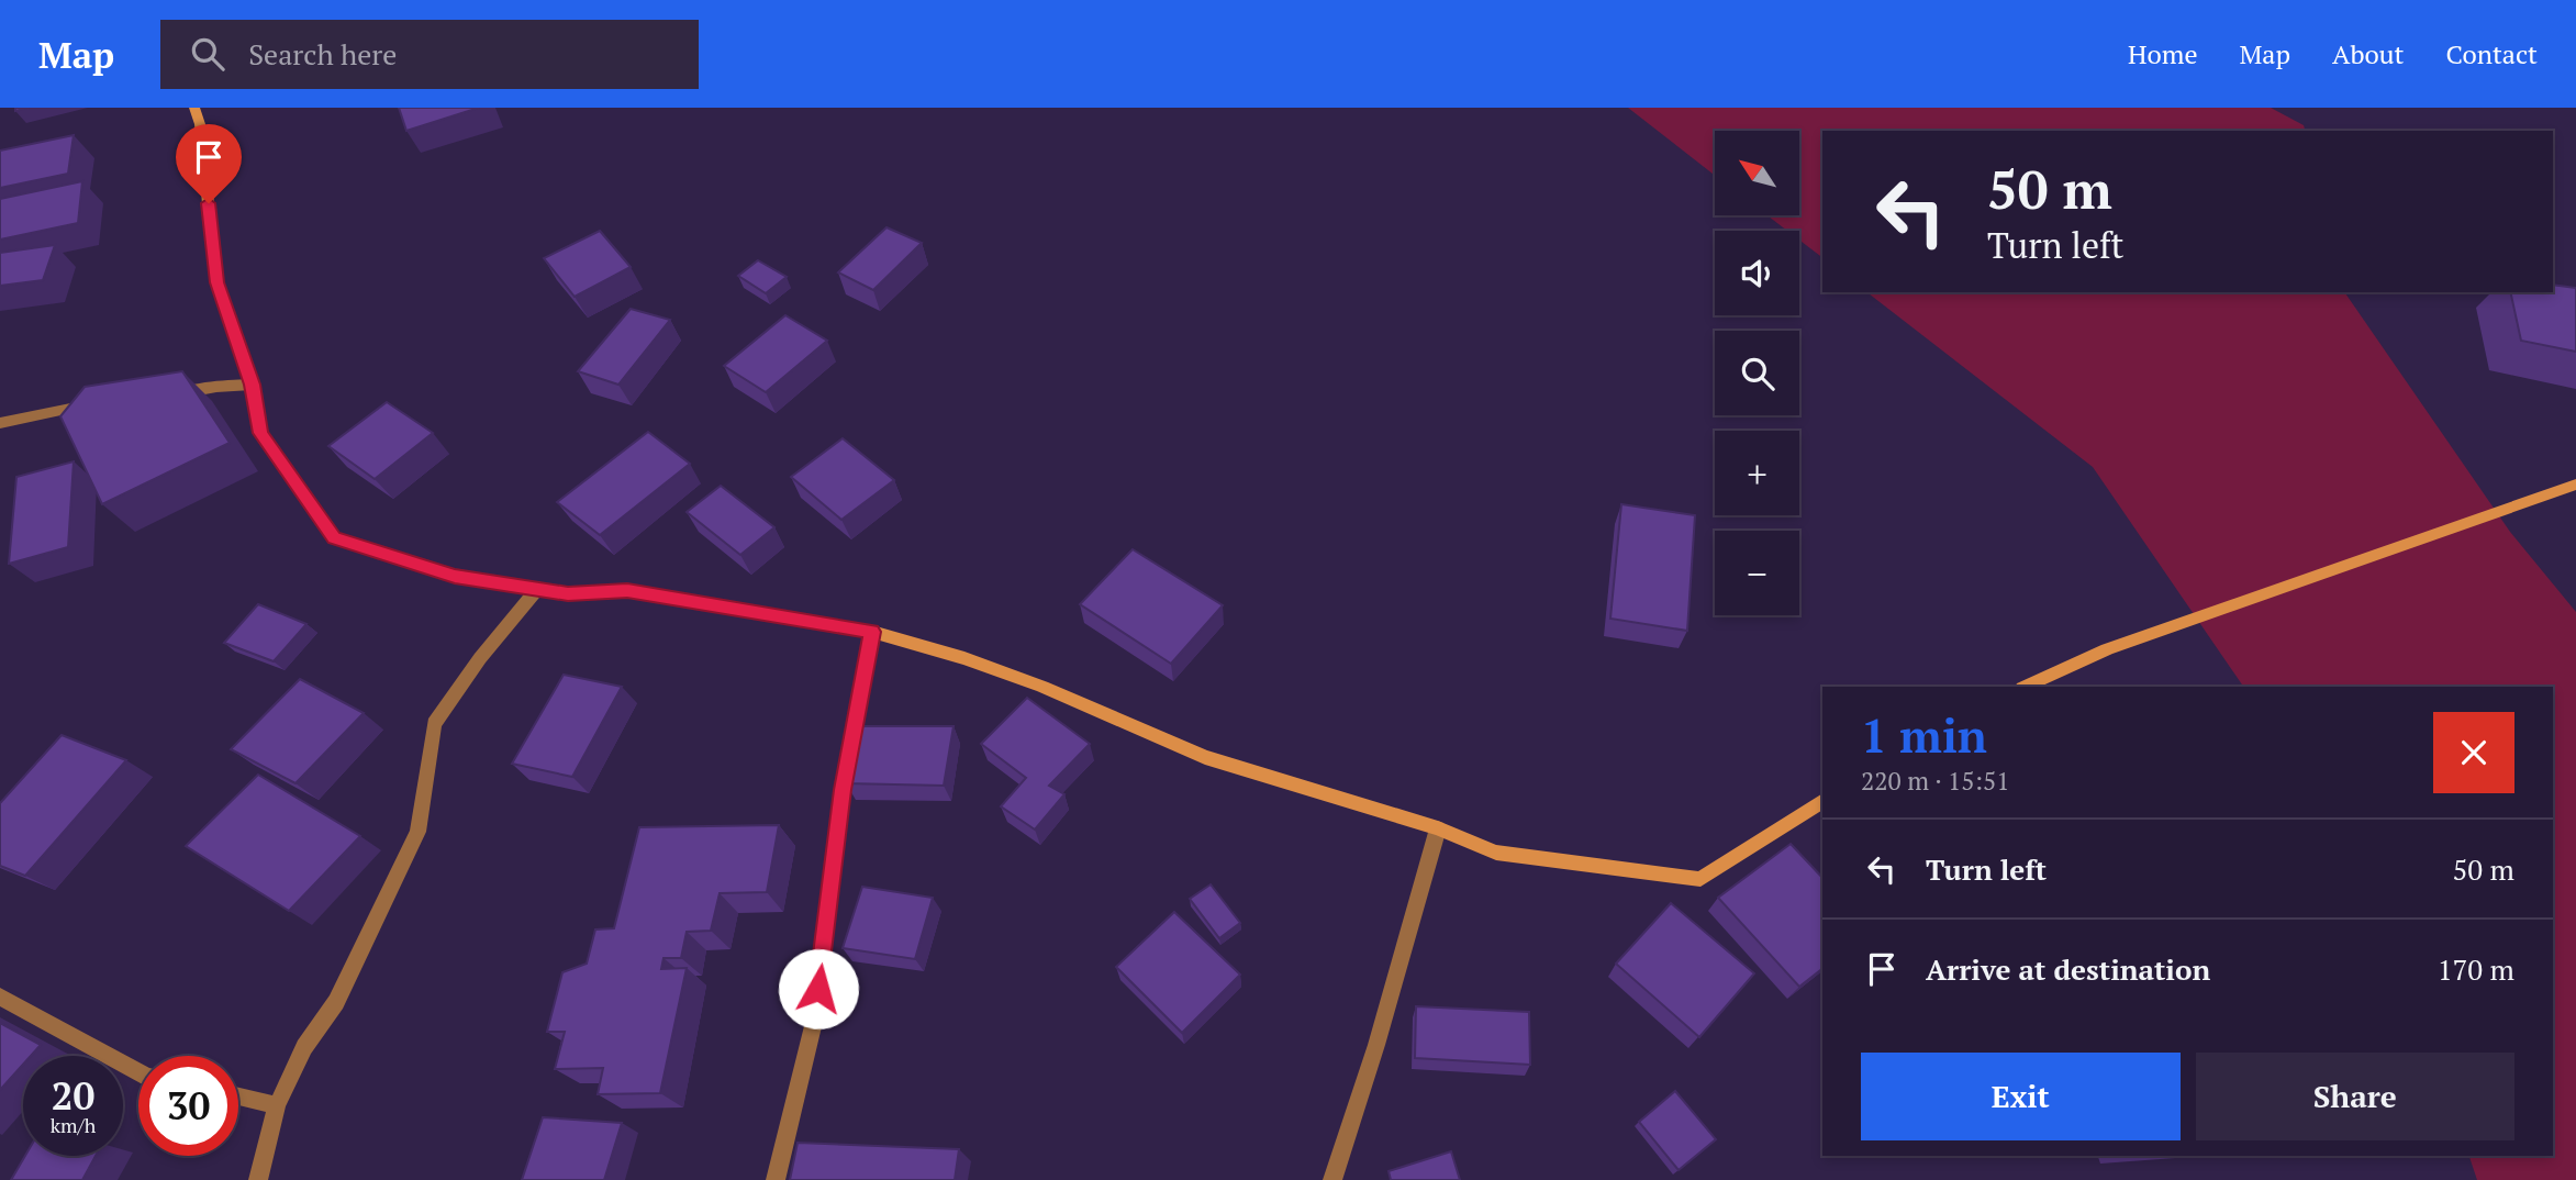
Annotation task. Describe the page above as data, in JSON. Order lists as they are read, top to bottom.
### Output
{
  "north": "top left",
  "page": {
    "header": "Map",
    "search": "Search here",
    "nav": [
      "Home",
      "Map",
      "About",
      "Contact"
    ],
    "map_buttons": ["+", "−"],
    "turn": ["50 m", "Turn left"],
    "heading": ["1 min", "220 m · 15:51"],
    "list": [
      {
        "name": "Turn left",
        "value": "50 m"
      },
      {
        "name": "Arrive at destination",
        "value": "170 m"
      }
    ],
    "buttons": ["Exit", "Share"],
    "speed": "20 km/h",
    "limit": "30"
  }
}
